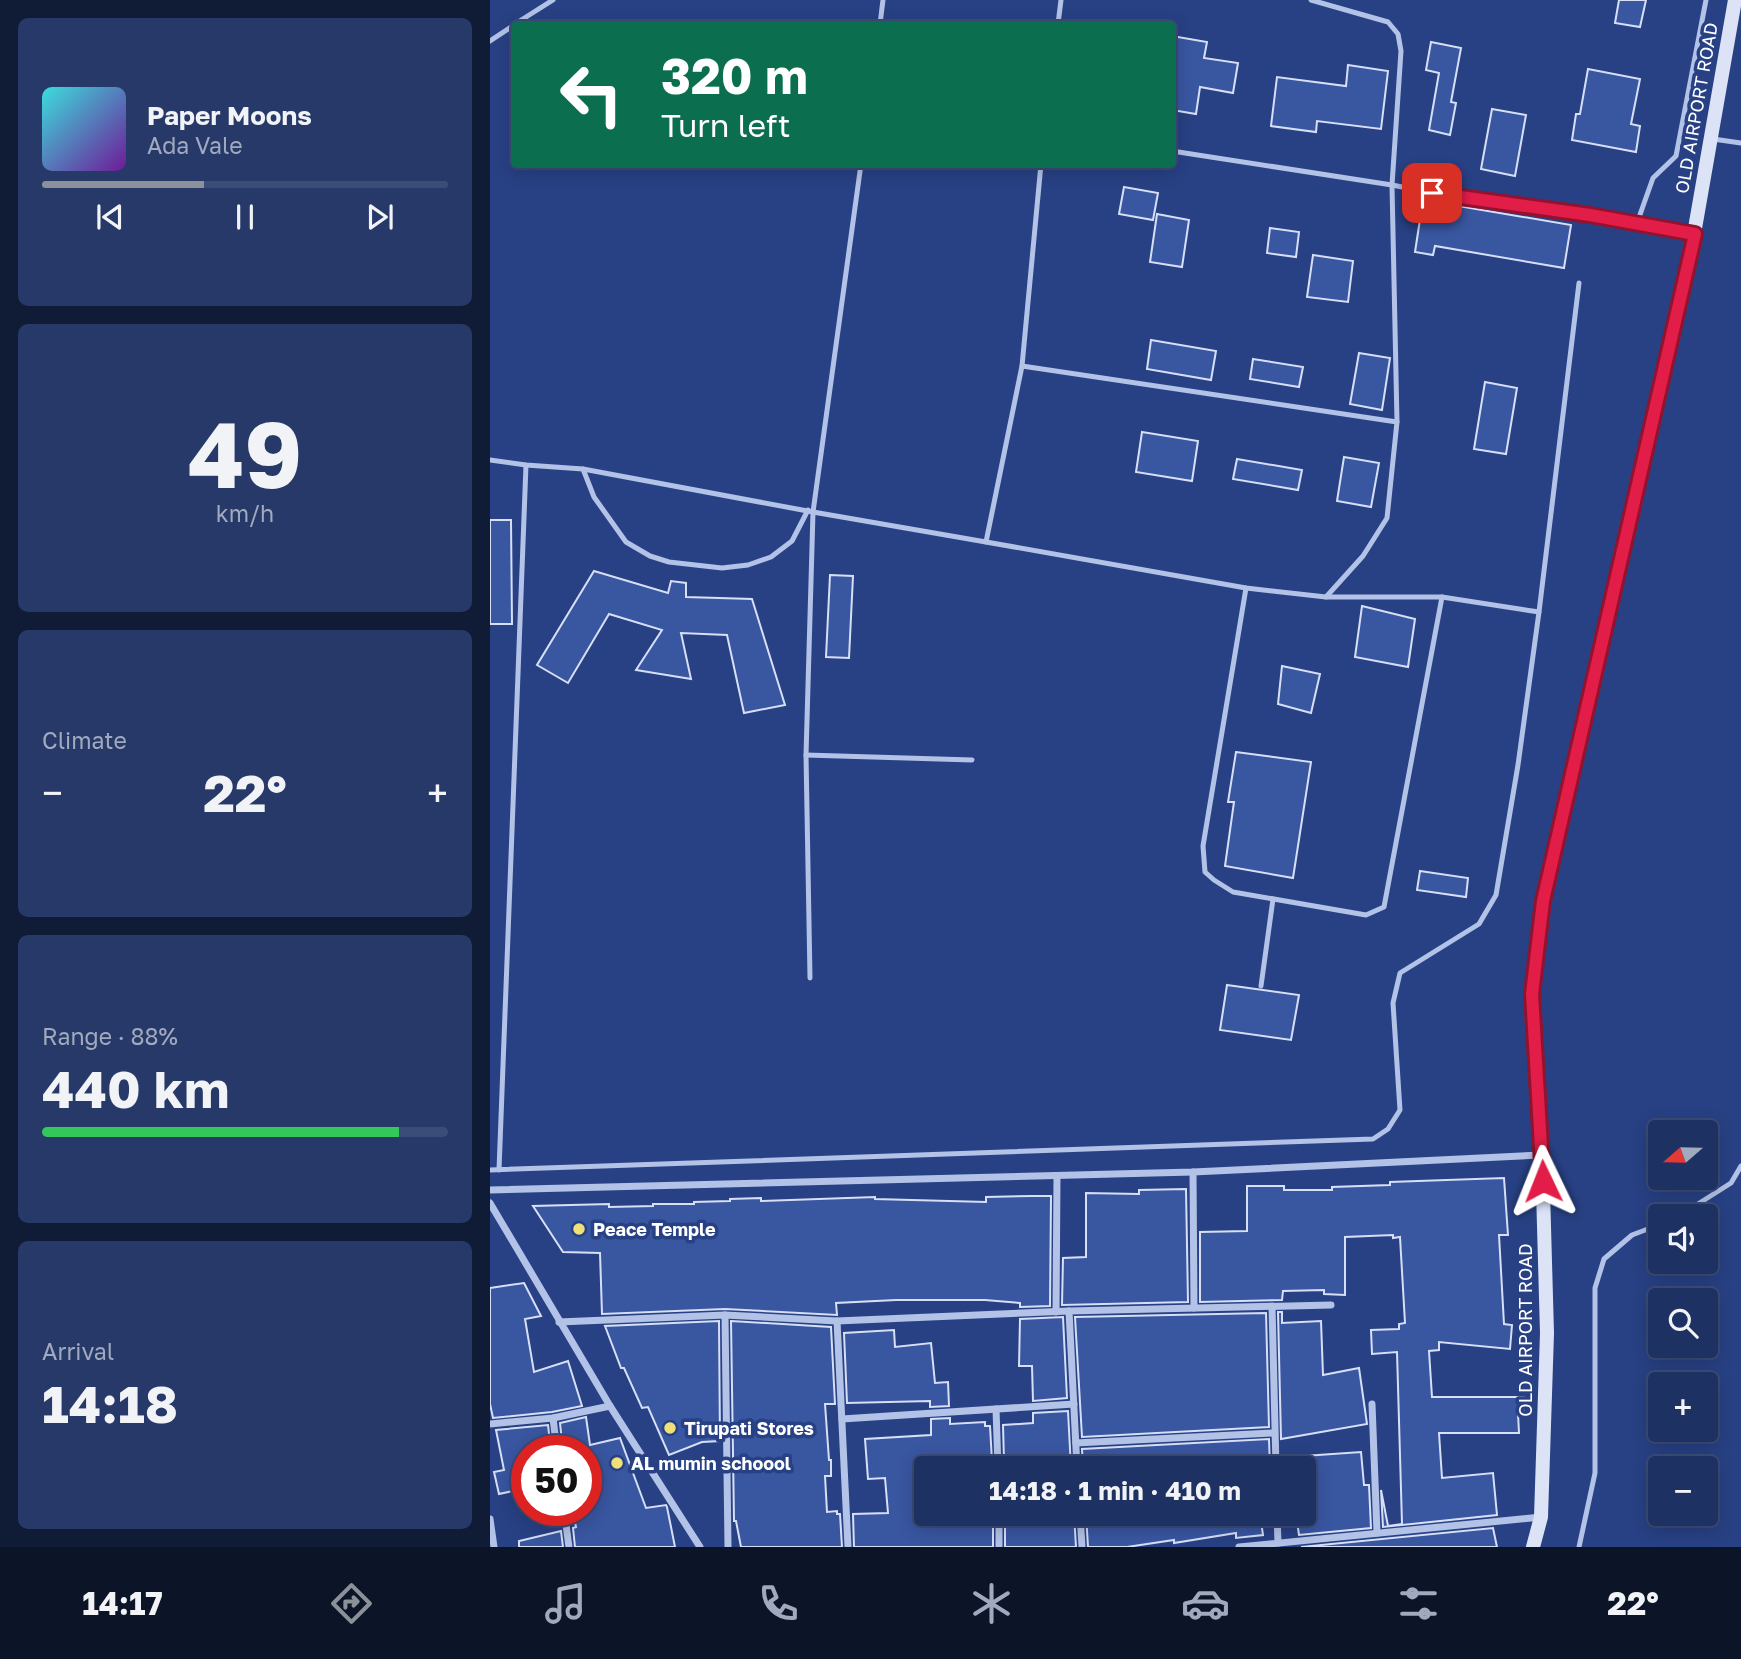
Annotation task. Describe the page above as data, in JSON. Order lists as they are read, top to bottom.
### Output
{
  "streets": {
    "main road": ["OLD AIRPORT ROAD"]
  },
  "places": ["Peace Temple", "Tirupati Stores", "AL mumin schoool"],
  "north": "left",
  "page": {
    "turn": ["320 m", "Turn left"],
    "song": ["Paper Moons", "Ada Vale"],
    "tile": [
      ["49", "km/h"],
      "Climate",
      ["Range · 88%", "440 km"],
      ["Arrival", "14:18"]
    ],
    "heat": ["−", "22°", "+"],
    "map_buttons": ["+", "−"],
    "limit": "50",
    "trip": "14:18 · 1 min · 410 m",
    "tabs": ["14:17", "22°"]
  }
}
